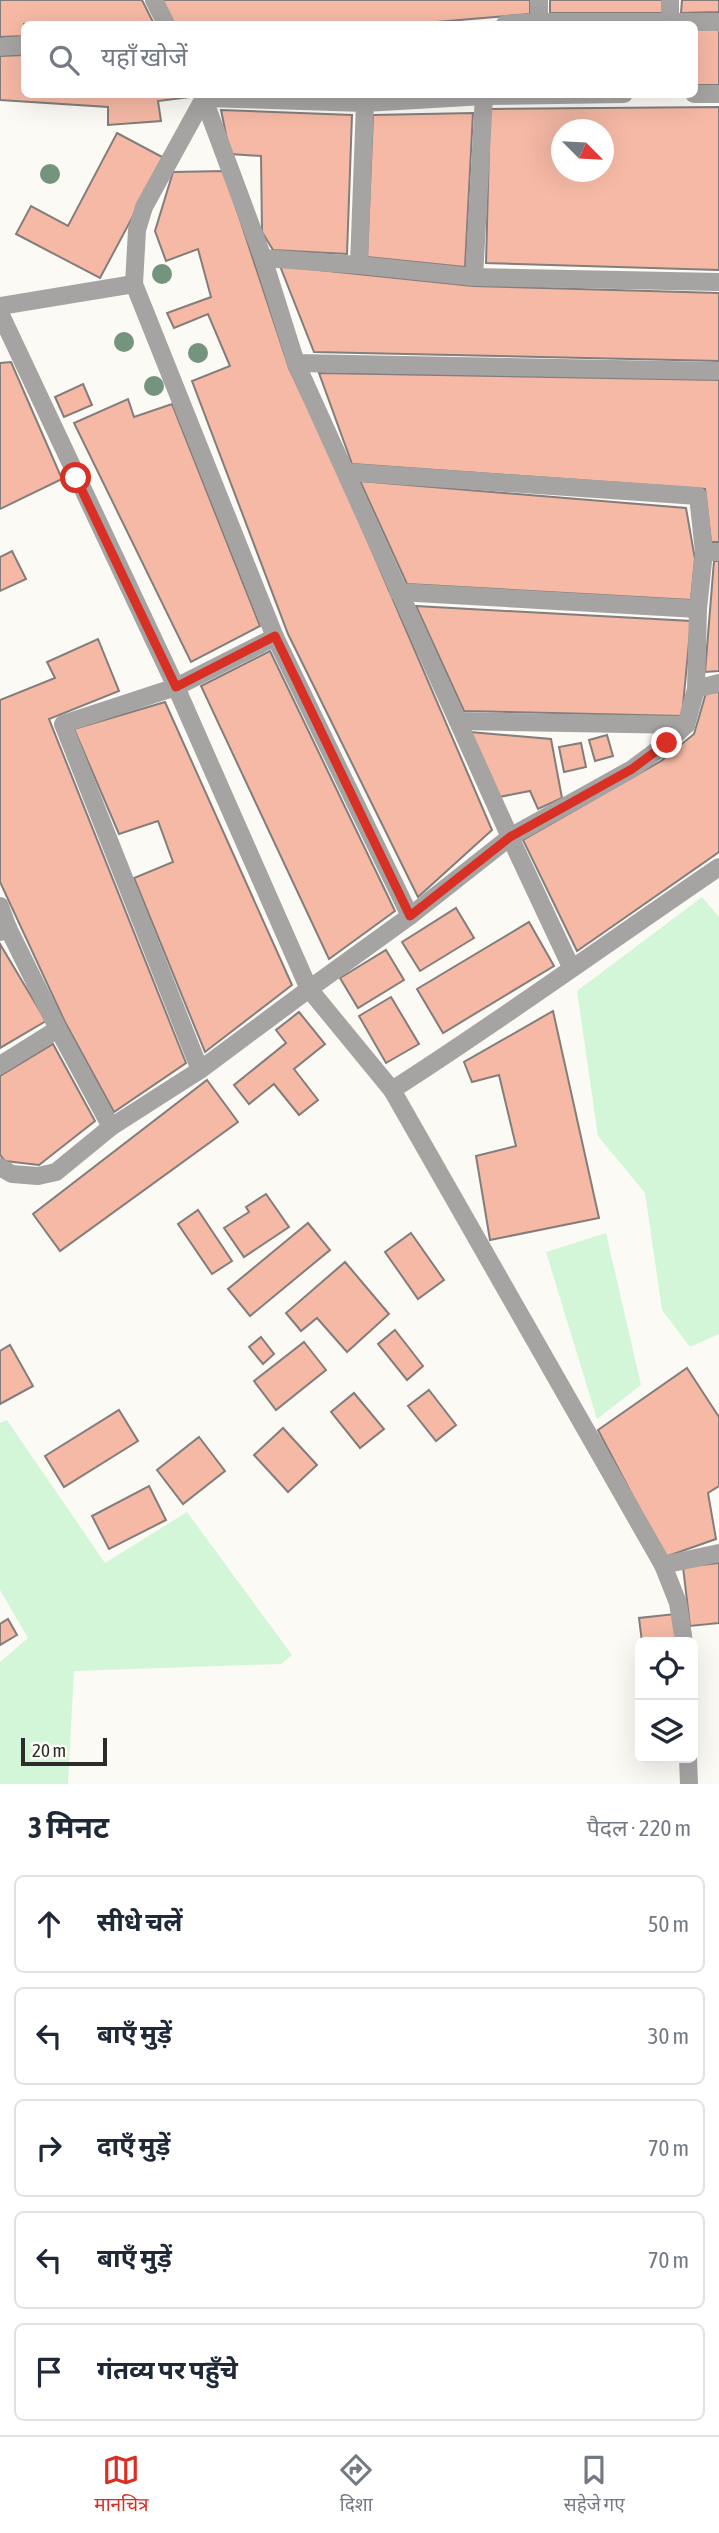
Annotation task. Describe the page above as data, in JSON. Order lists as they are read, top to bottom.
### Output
{
  "scale_bar": "20 m",
  "north": "bottom right",
  "page": {
    "search": "यहाँ खोजें",
    "scale": "20 m",
    "heading": ["3 मिनट", "पैदल · 220 m"],
    "list": [
      ["सीधे चलें", "50 m"],
      ["बाएँ मुड़ें", "30 m"],
      ["दाएँ मुड़ें", "70 m"],
      ["बाएँ मुड़ें", "70 m"],
      "गंतव्य पर पहुँचे"
    ],
    "nav": ["मानचित्र", "दिशा", "सहेजे गए"]
  }
}
